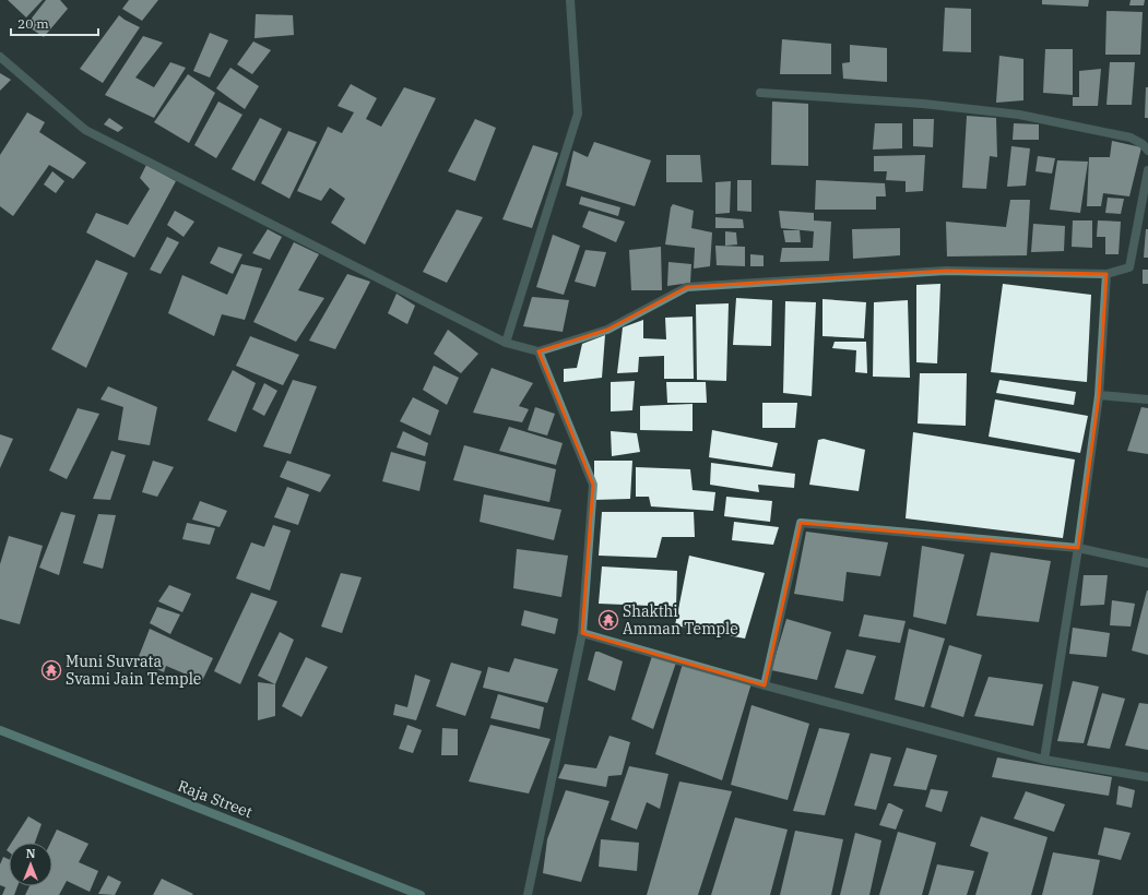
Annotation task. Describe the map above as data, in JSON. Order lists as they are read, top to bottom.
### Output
{
  "streets": {
    "main road": ["Raja Street"]
  },
  "places": {
    "temple": ["Shakthi Amman Temple", "Muni Suvrata Svami Jain Temple"]
  },
  "scale_bar": "20 m",
  "north": "top"
}
